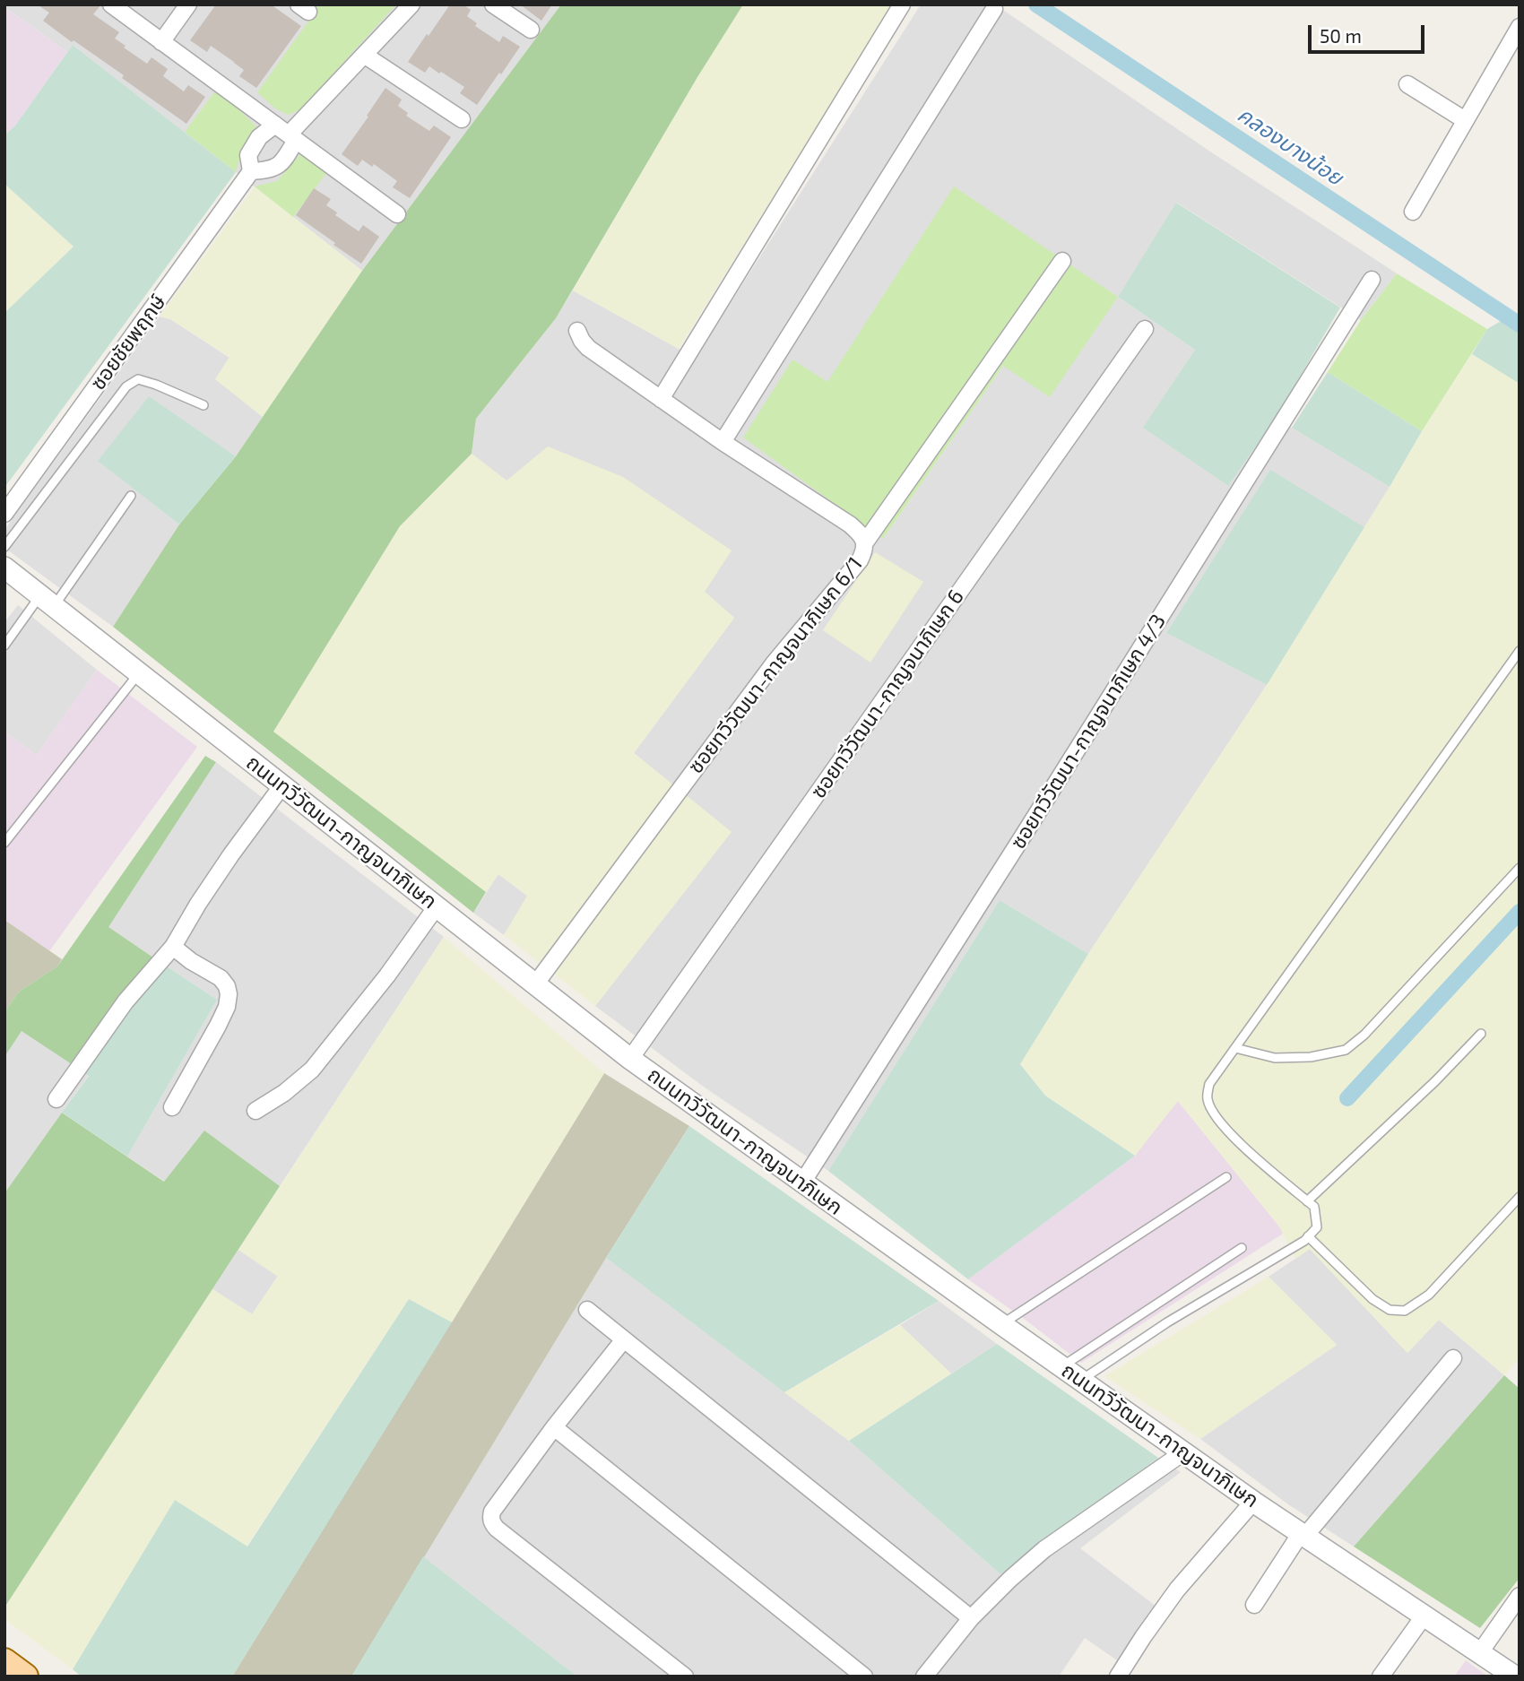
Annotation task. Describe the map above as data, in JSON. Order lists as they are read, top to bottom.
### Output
{
  "streets": {
    "street": [
      "ซอยชัยพฤกษ์",
      "ซอยทวีวัฒนา-กาญจนาภิเษก 6/1",
      "ซอยทวีวัฒนา-กาญจนาภิเษก 6",
      "ซอยทวีวัฒนา-กาญจนาภิเษก 4/3",
      "ถนนทวีวัฒนา-กาญจนาภิเษก"
    ]
  },
  "crossings": [
    ["ซอยทวีวัฒนา-กาญจนาภิเษก 6/1", "ถนนทวีวัฒนา-กาญจนาภิเษก"],
    ["ซอยทวีวัฒนา-กาญจนาภิเษก 6", "ถนนทวีวัฒนา-กาญจนาภิเษก"],
    ["ซอยทวีวัฒนา-กาญจนาภิเษก 4/3", "ถนนทวีวัฒนา-กาญจนาภิเษก"]
  ],
  "water": ["คลองบางน้อย"],
  "scale_bar": "50 m"
}
